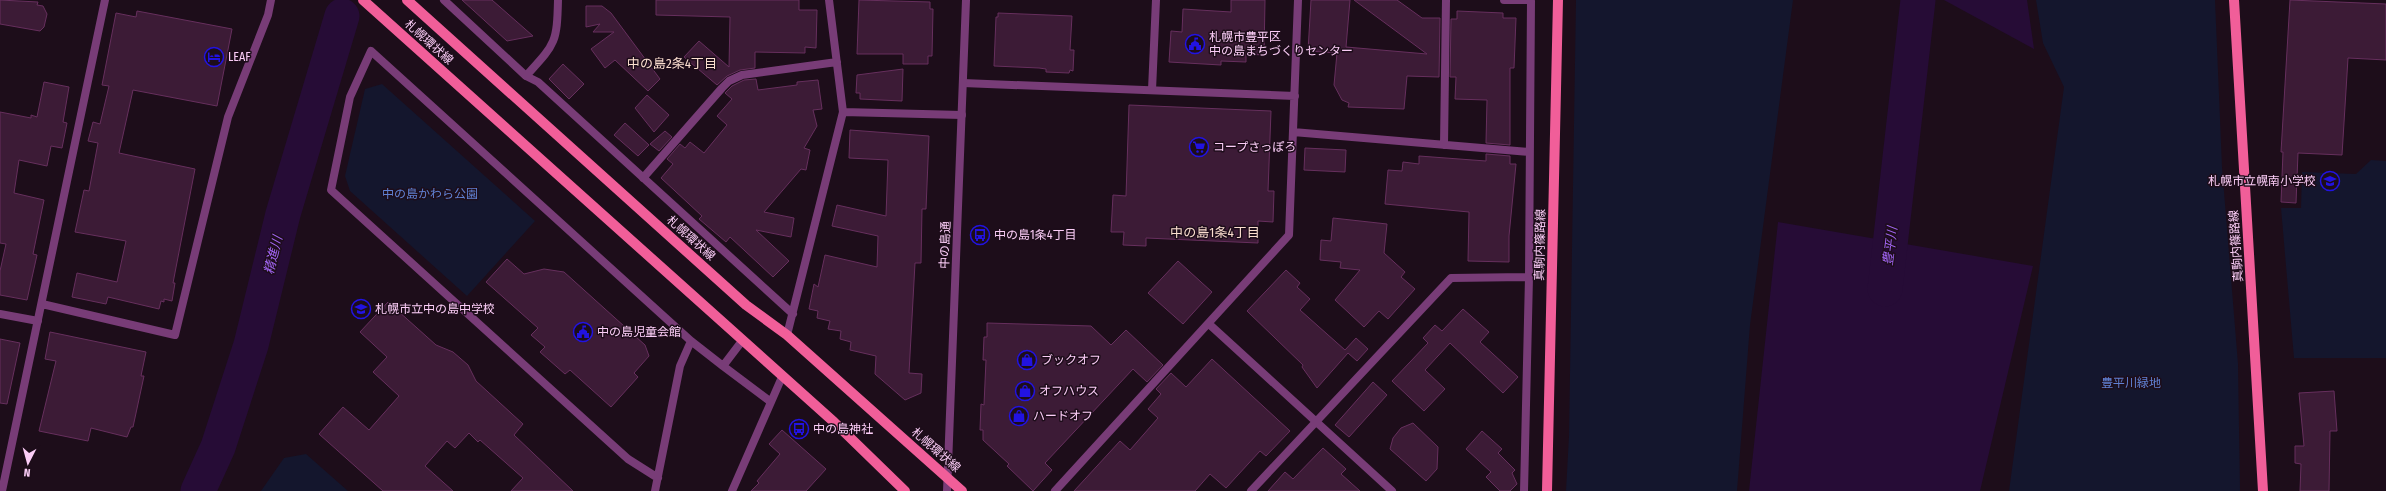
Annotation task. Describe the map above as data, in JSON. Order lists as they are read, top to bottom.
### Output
{
  "streets": {
    "main road": ["札幌環状線", "真駒内篠路線"],
    "street": ["中の島通"]
  },
  "crossings": [
    ["札幌環状線", "中の島通"]
  ],
  "districts": ["中の島2条4丁目", "中の島1条4丁目"],
  "water": ["豊平川", "精進川"],
  "parks": ["中の島かわら公園", "豊平川緑地"],
  "places": {
    "public building": ["札幌市豊平区 中の島まちづくりセンター", "中の島児童会館"],
    "hotel": ["LEAF"],
    "supermarket": ["コープさっぽろ"],
    "school or university": ["札幌市立幌南小学校", "札幌市立中の島中学校"],
    "bus stop": ["中の島1条4丁目", "中の島神社"],
    "shop": ["ブックオフ", "オフハウス", "ハードオフ"]
  },
  "north": "bottom"
}
